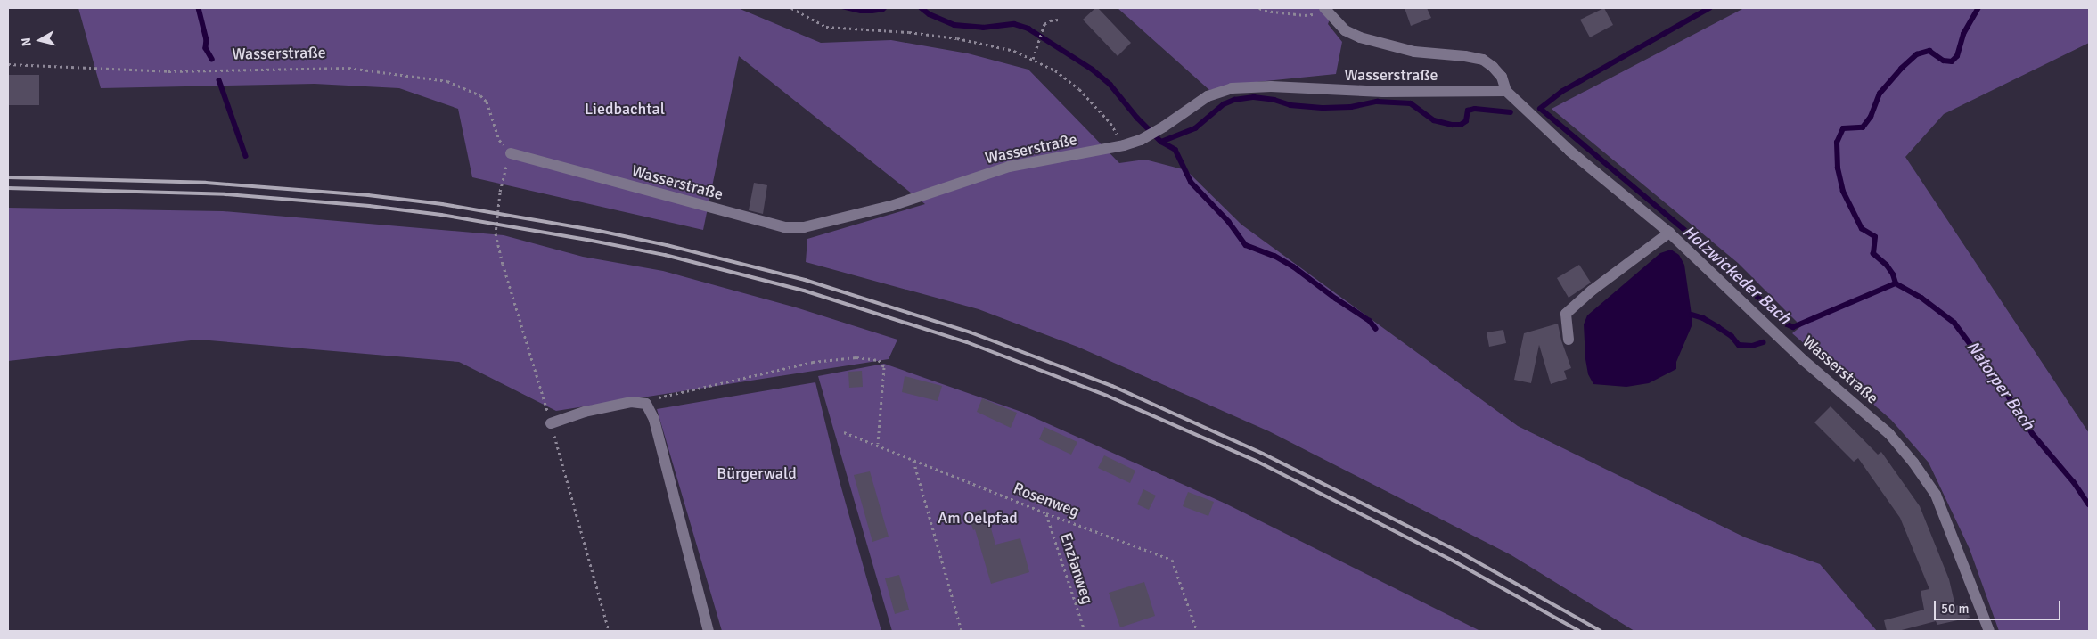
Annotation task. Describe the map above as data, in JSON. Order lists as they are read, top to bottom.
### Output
{
  "streets": {
    "street": ["Wasserstraße"],
    "path": ["Rosenweg", "Enzianweg"]
  },
  "crossings": [
    ["Rosenweg", "Enzianweg"]
  ],
  "water": ["Holzwickeder Bach", "Natorper Bach"],
  "parks": ["Liedbachtal", "Bürgerwald", "Am Oelpfad"],
  "scale_bar": "50 m",
  "north": "left"
}
